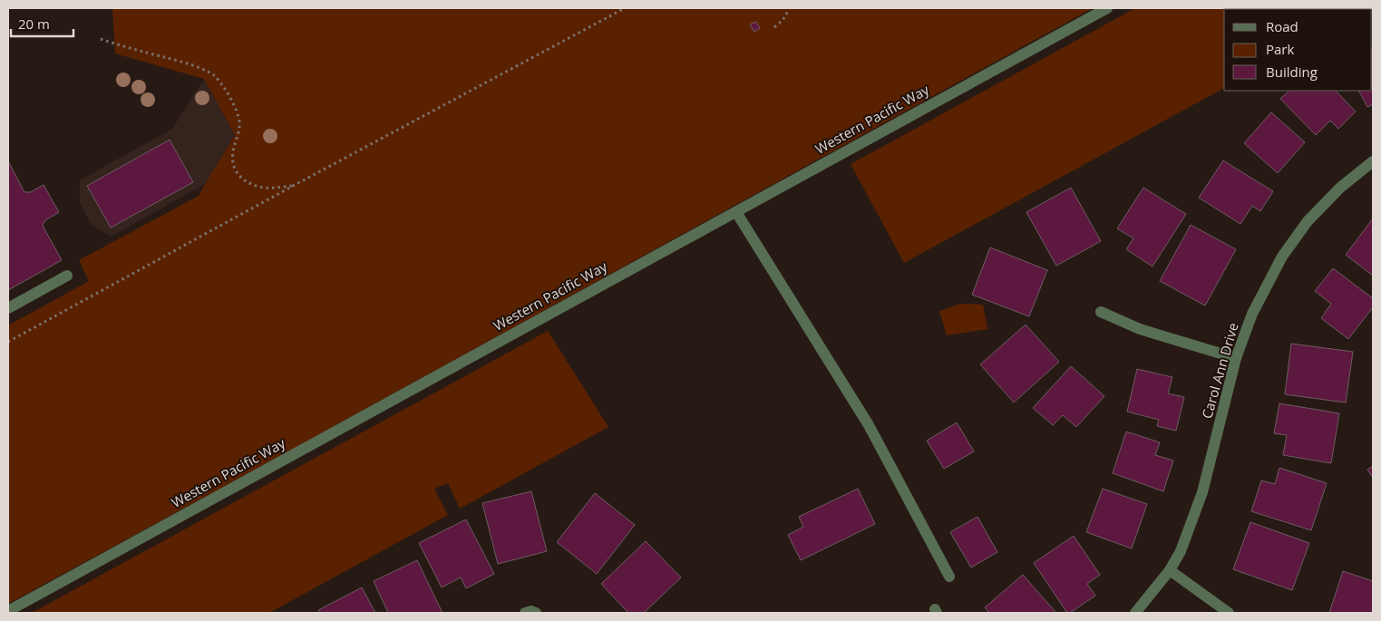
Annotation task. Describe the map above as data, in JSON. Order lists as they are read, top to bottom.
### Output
{
  "streets": {
    "street": ["Western Pacific Way", "Carol Ann Drive"]
  },
  "legend": ["Road", "Park", "Building"],
  "scale_bar": "20 m"
}
